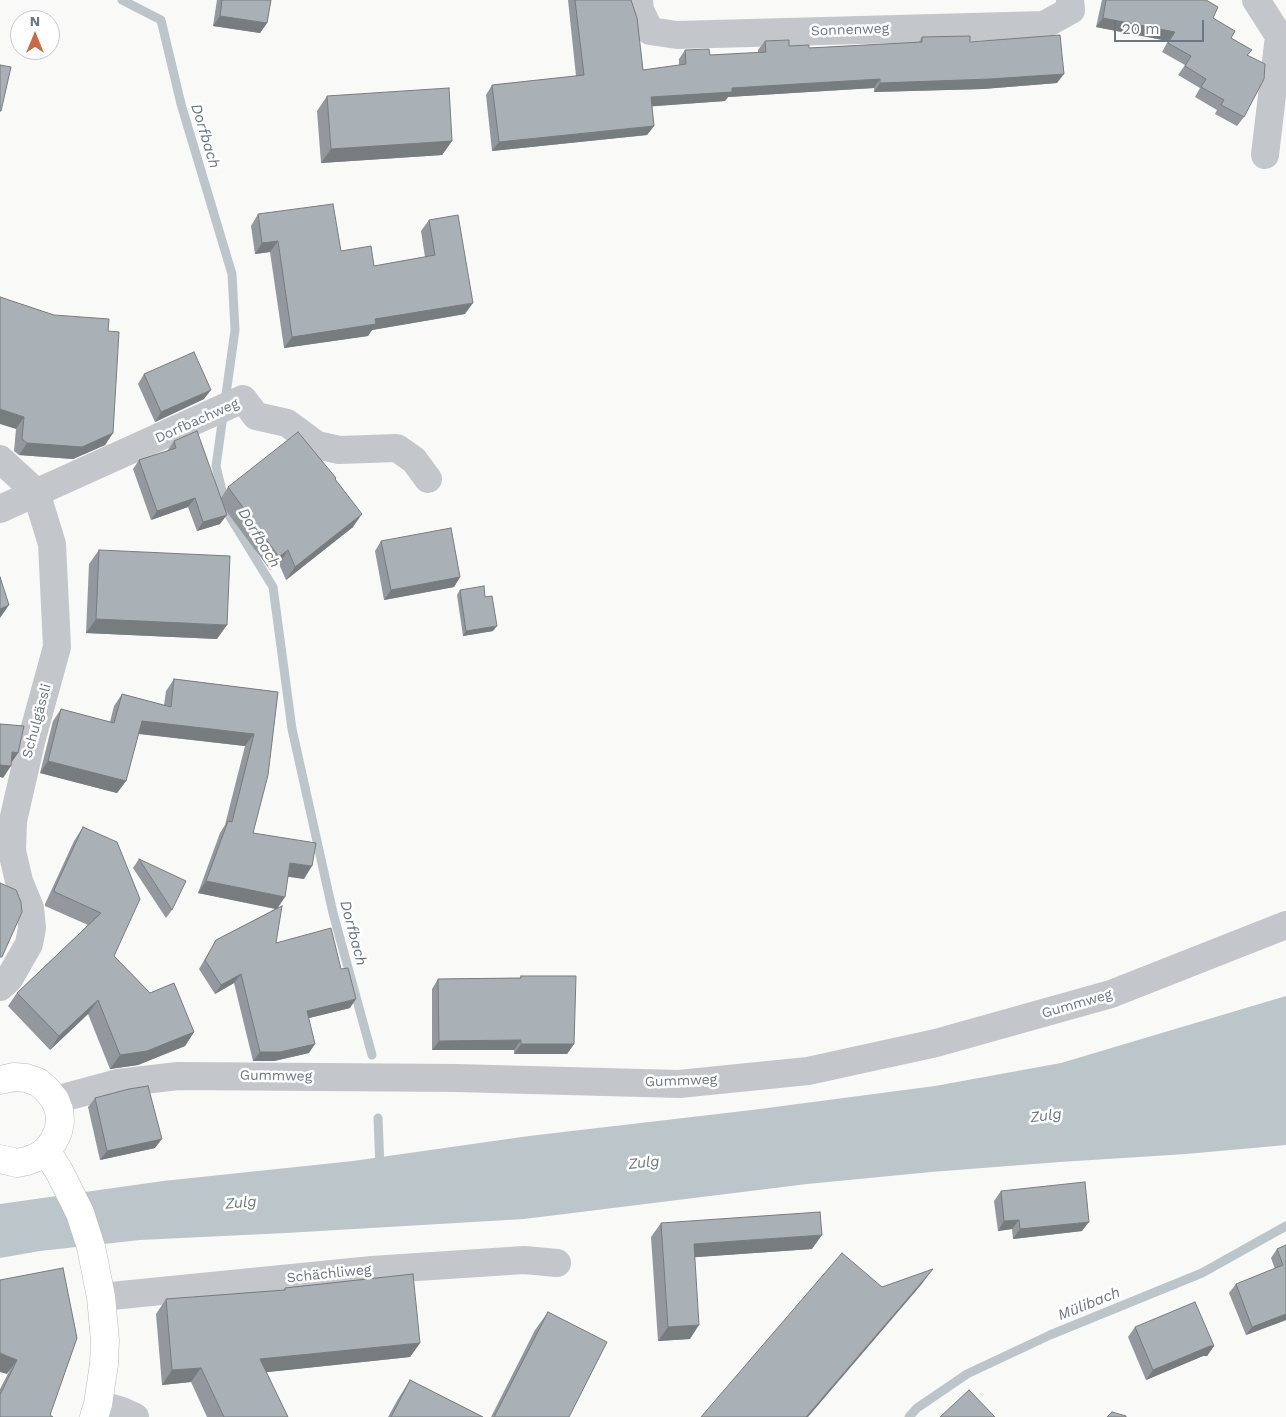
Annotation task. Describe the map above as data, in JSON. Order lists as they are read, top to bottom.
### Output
{
  "streets": {
    "street": [
      "Sonnenweg",
      "Dorfbachweg",
      "Schulgässli",
      "Gummweg",
      "Schächliweg"
    ]
  },
  "crossings": [
    ["Dorfbachweg", "Schulgässli"]
  ],
  "water": ["Dorfbach", "Zulg", "Mülibach"],
  "scale_bar": "20 m",
  "north": "top"
}
